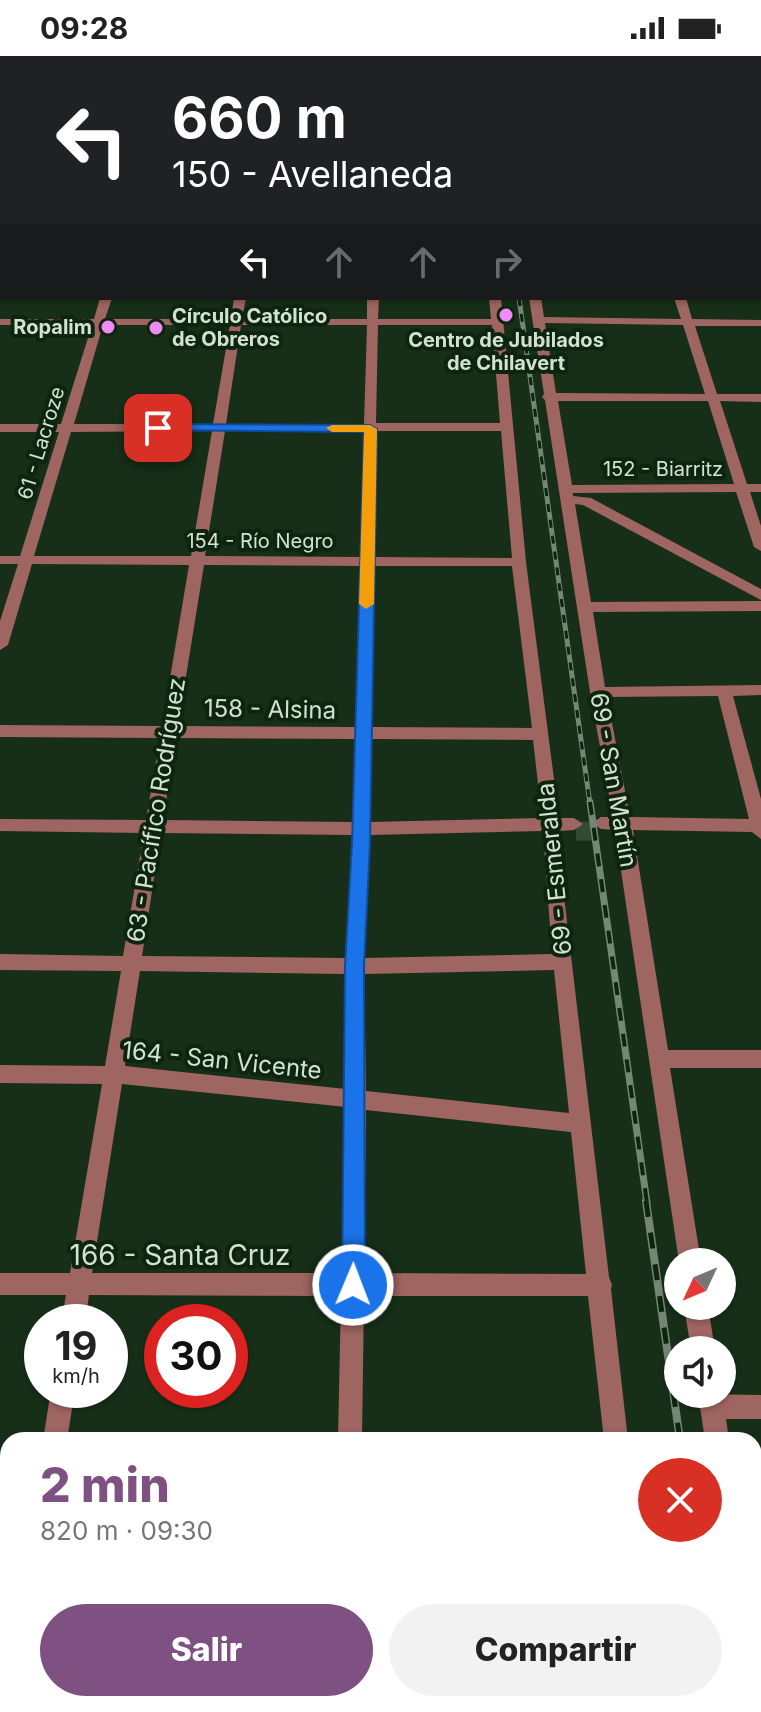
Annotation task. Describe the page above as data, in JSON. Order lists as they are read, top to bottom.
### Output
{
  "streets": {
    "street": [
      "61 - Lacroze",
      "152 - Biarritz",
      "154 - Río Negro",
      "158 - Alsina",
      "69 - San Martín",
      "63 - Pacífico Rodríguez",
      "69 - Esmeralda",
      "164 - San Vicente",
      "166 - Santa Cruz"
    ]
  },
  "crossings": [
    ["61 - Lacroze", "154 - Río Negro"],
    ["152 - Biarritz", "69 - San Martín"],
    ["154 - Río Negro", "63 - Pacífico Rodríguez"],
    ["154 - Río Negro", "69 - Esmeralda"],
    ["158 - Alsina", "63 - Pacífico Rodríguez"],
    ["158 - Alsina", "69 - Esmeralda"],
    ["63 - Pacífico Rodríguez", "164 - San Vicente"],
    ["63 - Pacífico Rodríguez", "166 - Santa Cruz"],
    ["69 - Esmeralda", "164 - San Vicente"],
    ["69 - Esmeralda", "166 - Santa Cruz"]
  ],
  "places": ["Centro de Jubilados de Chilavert", "Ropalim", "Círculo Católico de Obreros"],
  "north": "bottom left",
  "page": {
    "status": "09:28",
    "turn": ["660 m", "150 - Avellaneda"],
    "speed": "19 km/h",
    "limit": "30",
    "heading": ["2 min", "820 m · 09:30"],
    "buttons": ["Salir", "Compartir"]
  }
}
